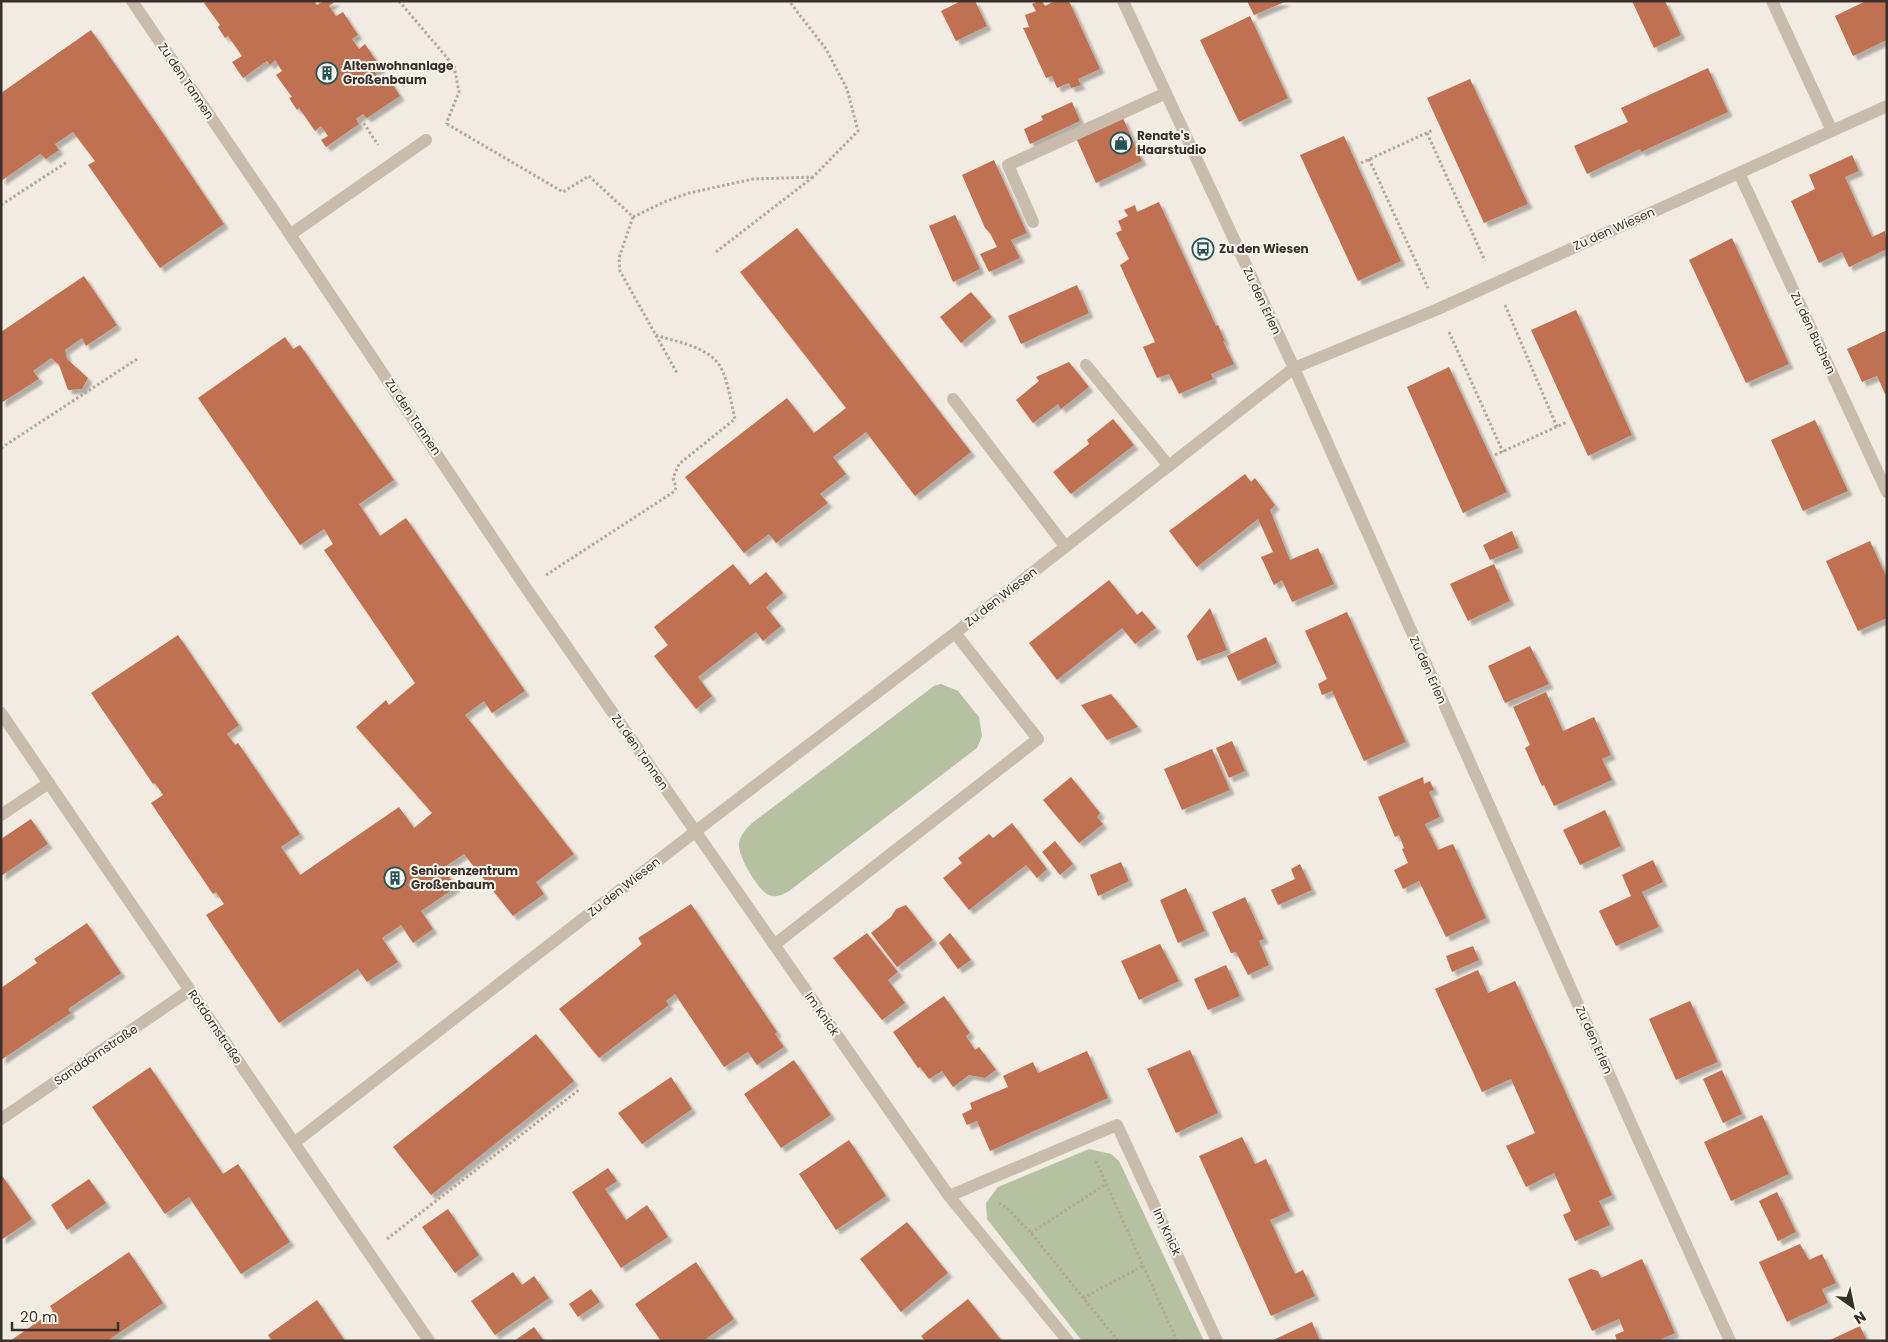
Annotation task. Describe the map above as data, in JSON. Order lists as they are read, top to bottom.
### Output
{
  "streets": {
    "street": [
      "Zu den Tannen",
      "Zu den Wiesen",
      "Zu den Erlen",
      "Zu den Buchen",
      "Im Knick",
      "Rotdornstraße",
      "Sanddornstraße"
    ]
  },
  "crossings": [
    ["Zu den Tannen", "Zu den Wiesen"],
    ["Zu den Tannen", "Im Knick"],
    ["Zu den Wiesen", "Zu den Erlen"],
    ["Zu den Wiesen", "Zu den Buchen"],
    ["Zu den Wiesen", "Im Knick"],
    ["Zu den Wiesen", "Rotdornstraße"],
    ["Rotdornstraße", "Sanddornstraße"]
  ],
  "places": {
    "building": ["Altenwohnanlage Großenbaum", "Seniorenzentrum Großenbaum"],
    "shop": ["Renate's Haarstudio"],
    "bus stop": ["Zu den Wiesen"]
  },
  "scale_bar": "20 m",
  "north": "bottom right"
}
